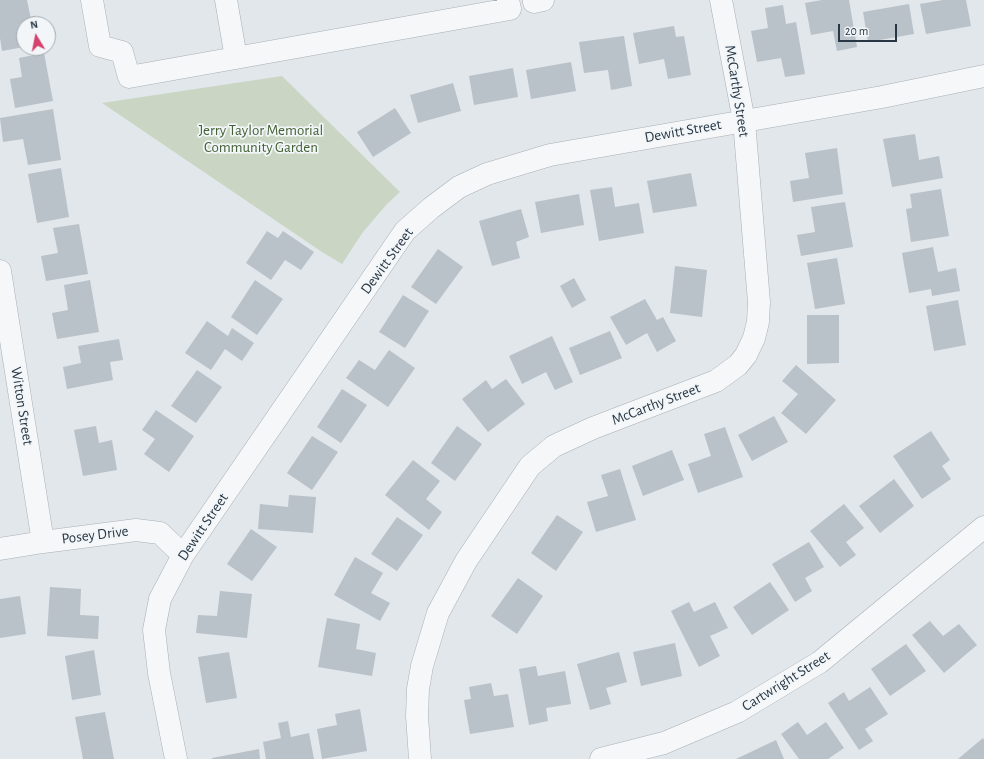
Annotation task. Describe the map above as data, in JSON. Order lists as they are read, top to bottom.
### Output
{
  "streets": {
    "street": [
      "McCarthy Street",
      "Dewitt Street",
      "Witton Street",
      "Posey Drive",
      "Cartwright Street"
    ]
  },
  "crossings": [
    ["McCarthy Street", "Dewitt Street"],
    ["Dewitt Street", "Posey Drive"],
    ["Witton Street", "Posey Drive"]
  ],
  "parks": ["Jerry Taylor Memorial Community Garden"],
  "scale_bar": "20 m",
  "north": "top"
}
